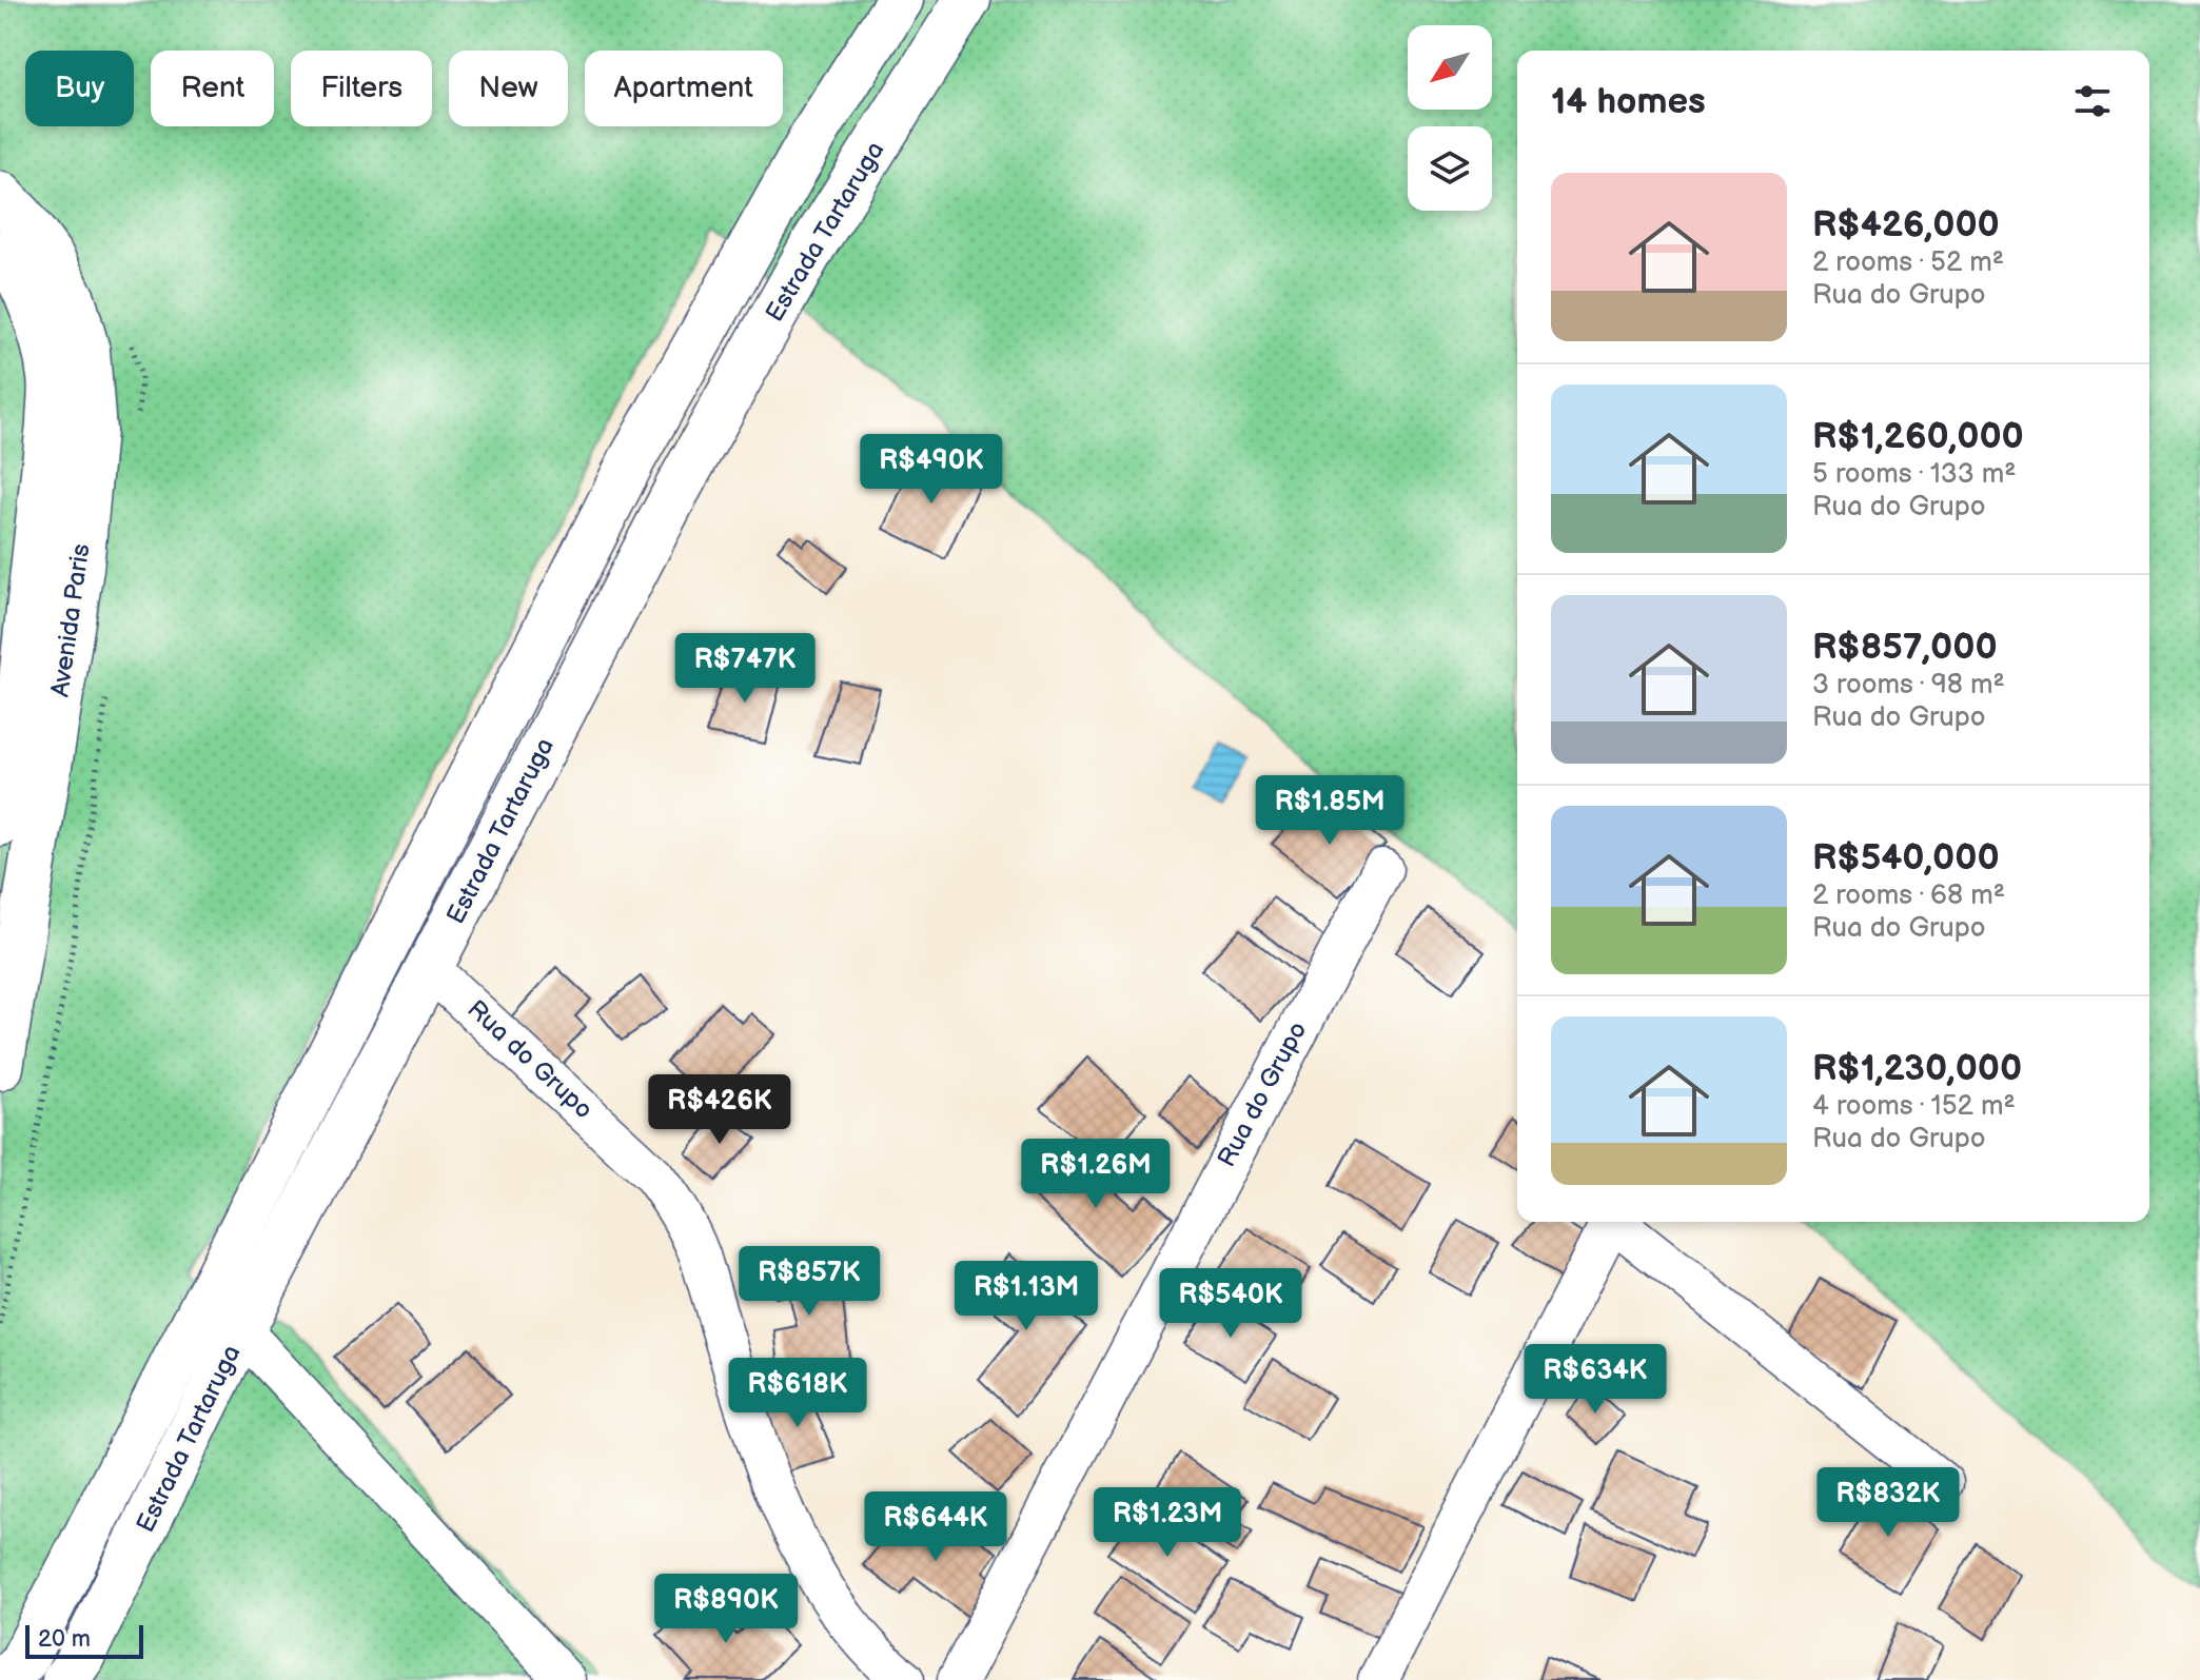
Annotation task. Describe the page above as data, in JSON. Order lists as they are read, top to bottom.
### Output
{
  "streets": {
    "street": ["Estrada Tartaruga", "Avenida Paris", "Rua do Grupo"]
  },
  "crossings": [
    ["Estrada Tartaruga", "Rua do Grupo"]
  ],
  "scale_bar": "20 m",
  "north": "bottom left",
  "page": {
    "chip": [
      "Buy",
      "Rent",
      "Filters",
      "New",
      "Apartment"
    ],
    "heading": "14 homes",
    "list": [
      {
        "name": "R$426,000",
        "note": "2 rooms · 52 m² · Rua do Grupo"
      },
      {
        "name": "R$1,260,000",
        "note": "5 rooms · 133 m² · Rua do Grupo"
      },
      {
        "name": "R$857,000",
        "note": "3 rooms · 98 m² · Rua do Grupo"
      },
      {
        "name": "R$540,000",
        "note": "2 rooms · 68 m² · Rua do Grupo"
      },
      {
        "name": "R$1,230,000",
        "note": "4 rooms · 152 m² · Rua do Grupo"
      }
    ],
    "price": [
      "R$490K",
      "R$747K",
      "R$1.85M",
      "R$426K",
      "R$1.26M",
      "R$857K",
      "R$1.13M",
      "R$540K",
      "R$634K",
      "R$618K",
      "R$832K",
      "R$1.23M",
      "R$644K",
      "R$890K"
    ],
    "scale": "20 m"
  }
}
